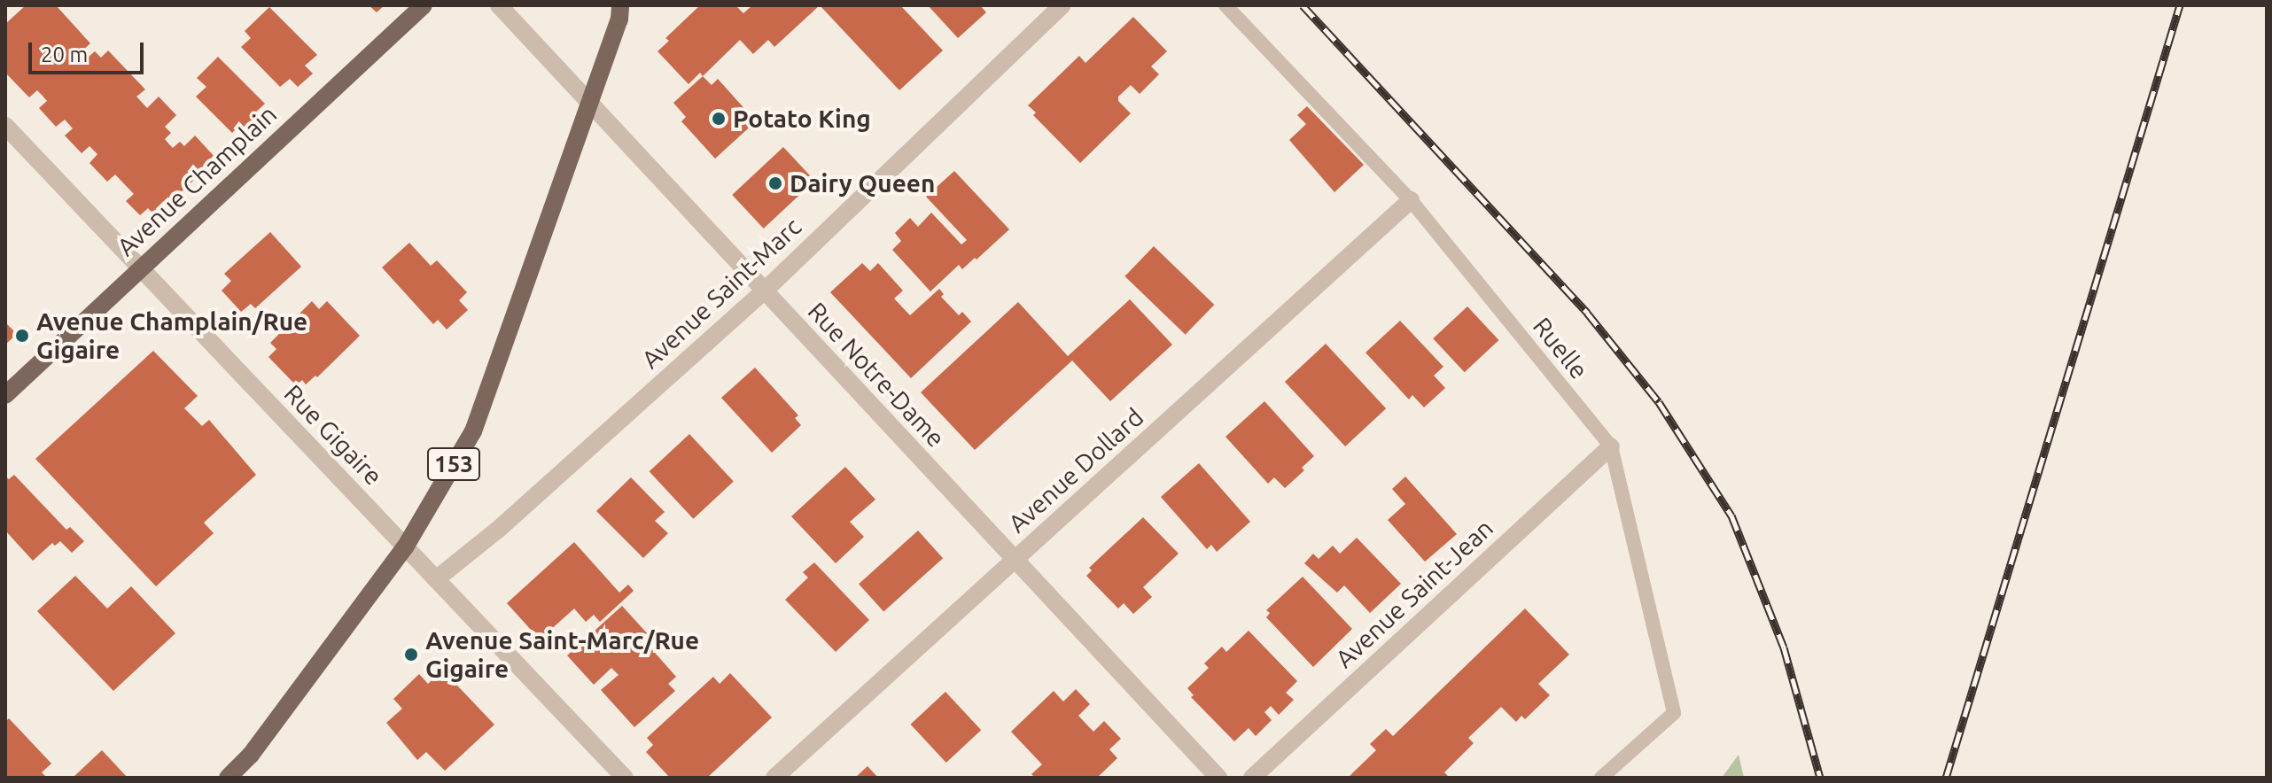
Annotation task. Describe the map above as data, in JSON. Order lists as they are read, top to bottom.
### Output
{
  "streets": {
    "main road": ["Avenue Champlain", "153"],
    "street": [
      "Avenue Saint-Marc",
      "Rue Notre-Dame",
      "Rue Gigaire",
      "Avenue Dollard",
      "Avenue Saint-Jean"
    ],
    "lane": ["Ruelle"]
  },
  "crossings": [
    ["Avenue Champlain", "Rue Gigaire"],
    ["Avenue Saint-Marc", "Rue Notre-Dame"],
    ["Avenue Saint-Marc", "Rue Gigaire"],
    ["Ruelle", "Avenue Dollard"],
    ["Ruelle", "Avenue Saint-Jean"],
    ["Rue Notre-Dame", "153"],
    ["Rue Notre-Dame", "Avenue Dollard"],
    ["Rue Gigaire", "153"]
  ],
  "places": [
    "Potato King",
    "Dairy Queen",
    "Avenue Champlain/Rue Gigaire",
    "Avenue Saint-Marc/Rue Gigaire"
  ],
  "scale_bar": "20 m"
}
